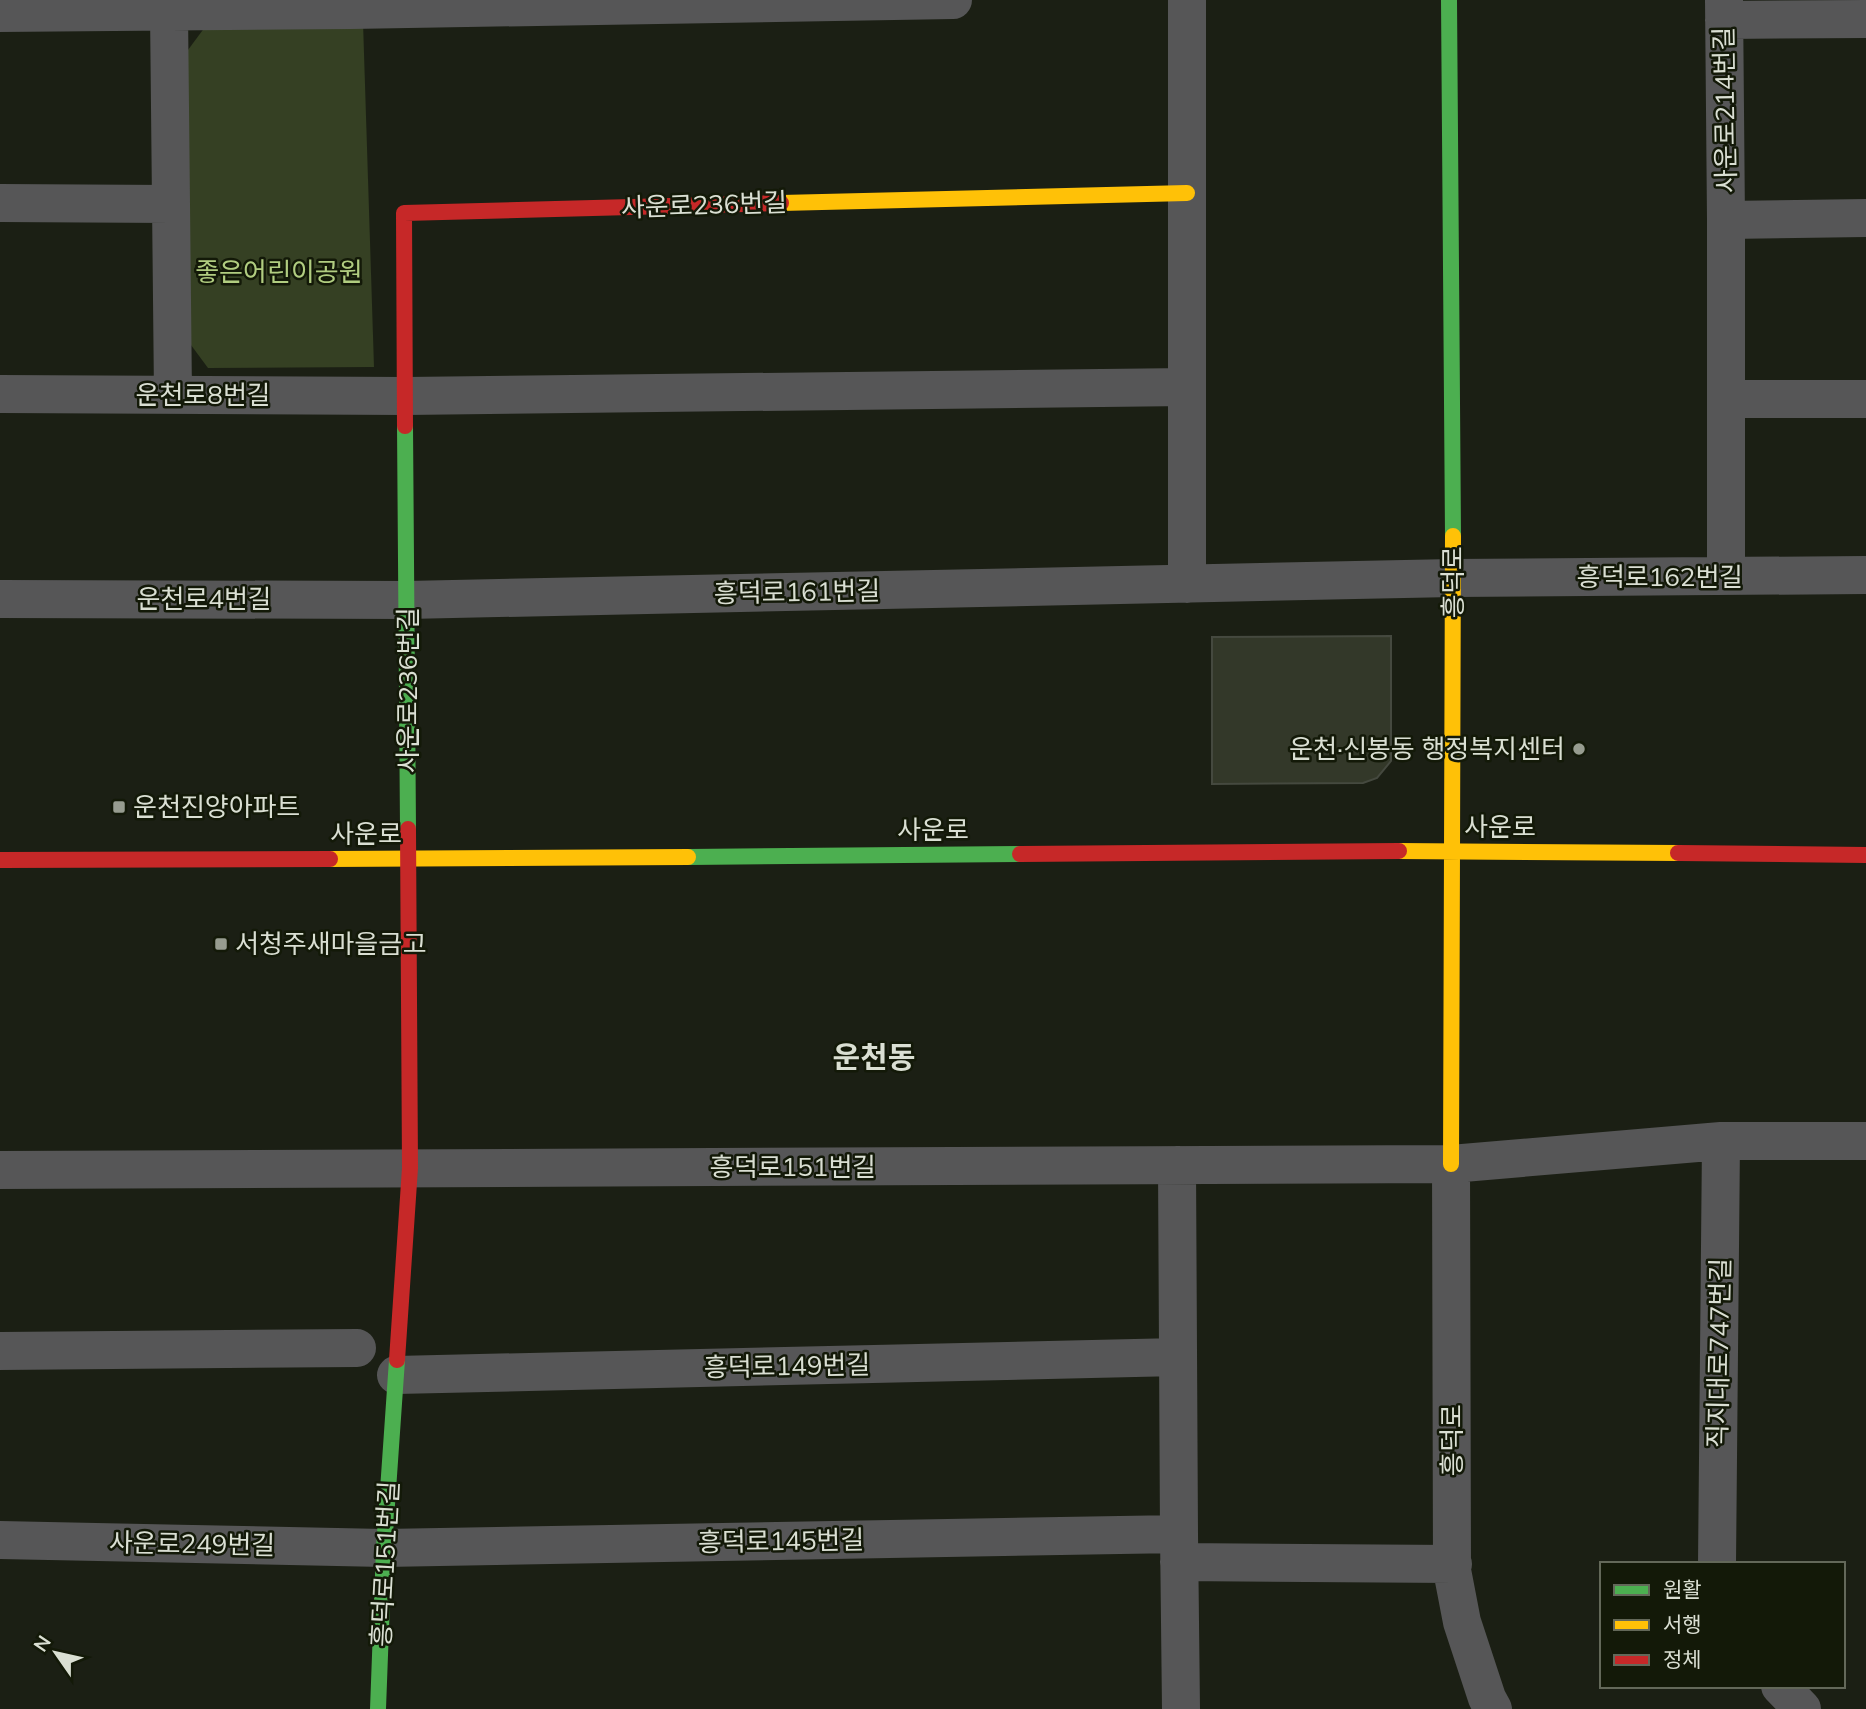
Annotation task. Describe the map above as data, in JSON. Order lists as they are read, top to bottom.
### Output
{
  "streets": {
    "street": [
      "사운로214번길",
      "사운로236번길",
      "운천로8번길",
      "흥덕로162번길",
      "흥덕로",
      "흥덕로161번길",
      "운천로4번길",
      "사운로",
      "흥덕로151번길",
      "직지대로747번길",
      "흥덕로149번길",
      "흥덕로145번길",
      "사운로249번길"
    ]
  },
  "crossings": [
    ["사운로214번길", "흥덕로162번길"],
    ["사운로236번길", "운천로8번길"],
    ["사운로236번길", "흥덕로161번길"],
    ["사운로236번길", "운천로4번길"],
    ["사운로236번길", "사운로"],
    ["사운로236번길", "흥덕로151번길"],
    ["흥덕로162번길", "흥덕로"],
    ["흥덕로162번길", "흥덕로161번길"],
    ["흥덕로", "흥덕로161번길"],
    ["흥덕로", "사운로"],
    ["흥덕로", "흥덕로151번길"],
    ["흥덕로", "흥덕로145번길"],
    ["흥덕로161번길", "운천로4번길"],
    ["흥덕로151번길", "흥덕로149번길"],
    ["흥덕로151번길", "흥덕로145번길"],
    ["흥덕로151번길", "사운로249번길"],
    ["흥덕로145번길", "사운로249번길"]
  ],
  "districts": ["운천동"],
  "parks": ["좋은어린이공원"],
  "places": {
    "other": ["운천·신봉동 행정복지센터"],
    "transit": ["운천진양아파트", "서청주새마을금고"]
  },
  "legend": ["원활", "서행", "정체"],
  "north": "top left"
}
